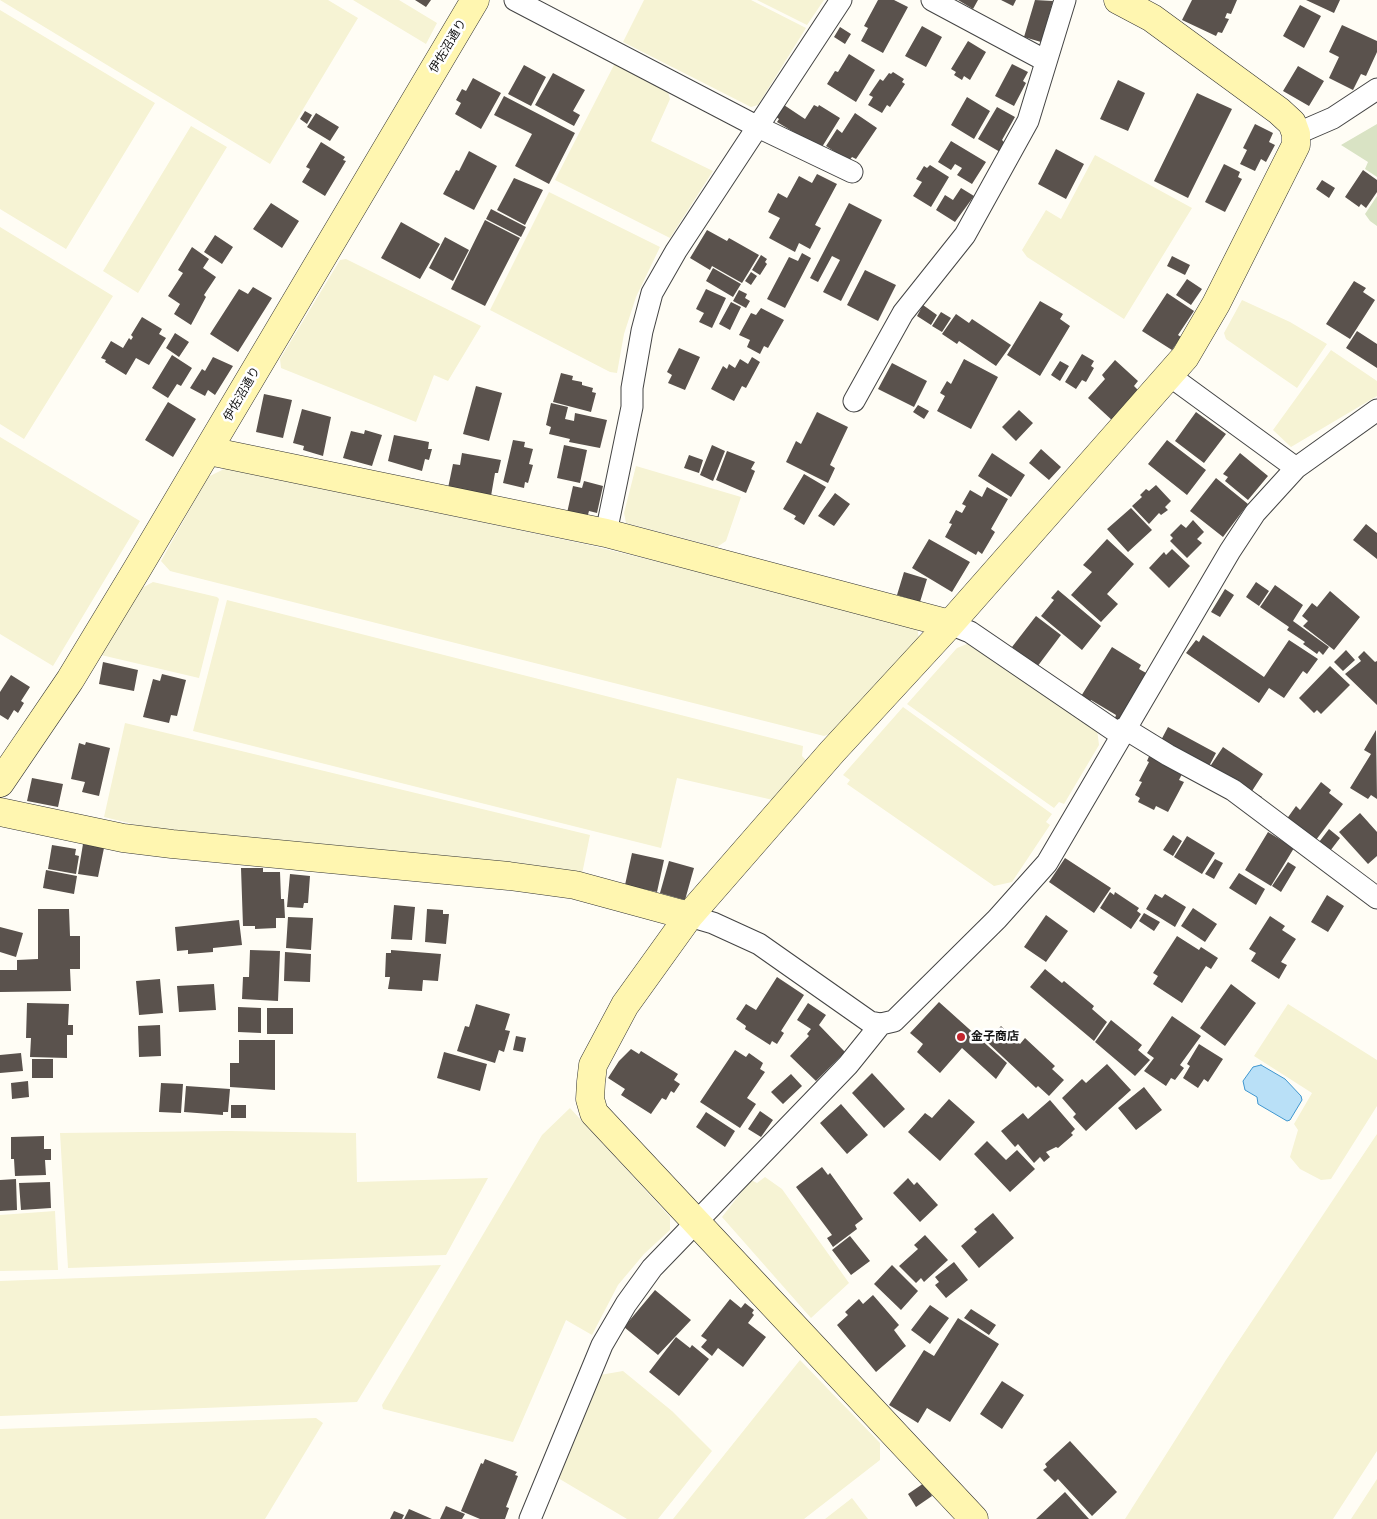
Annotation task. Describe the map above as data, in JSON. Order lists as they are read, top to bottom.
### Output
{
  "streets": {
    "street": ["伊佐沼通り"]
  },
  "places": ["金子商店"]
}
